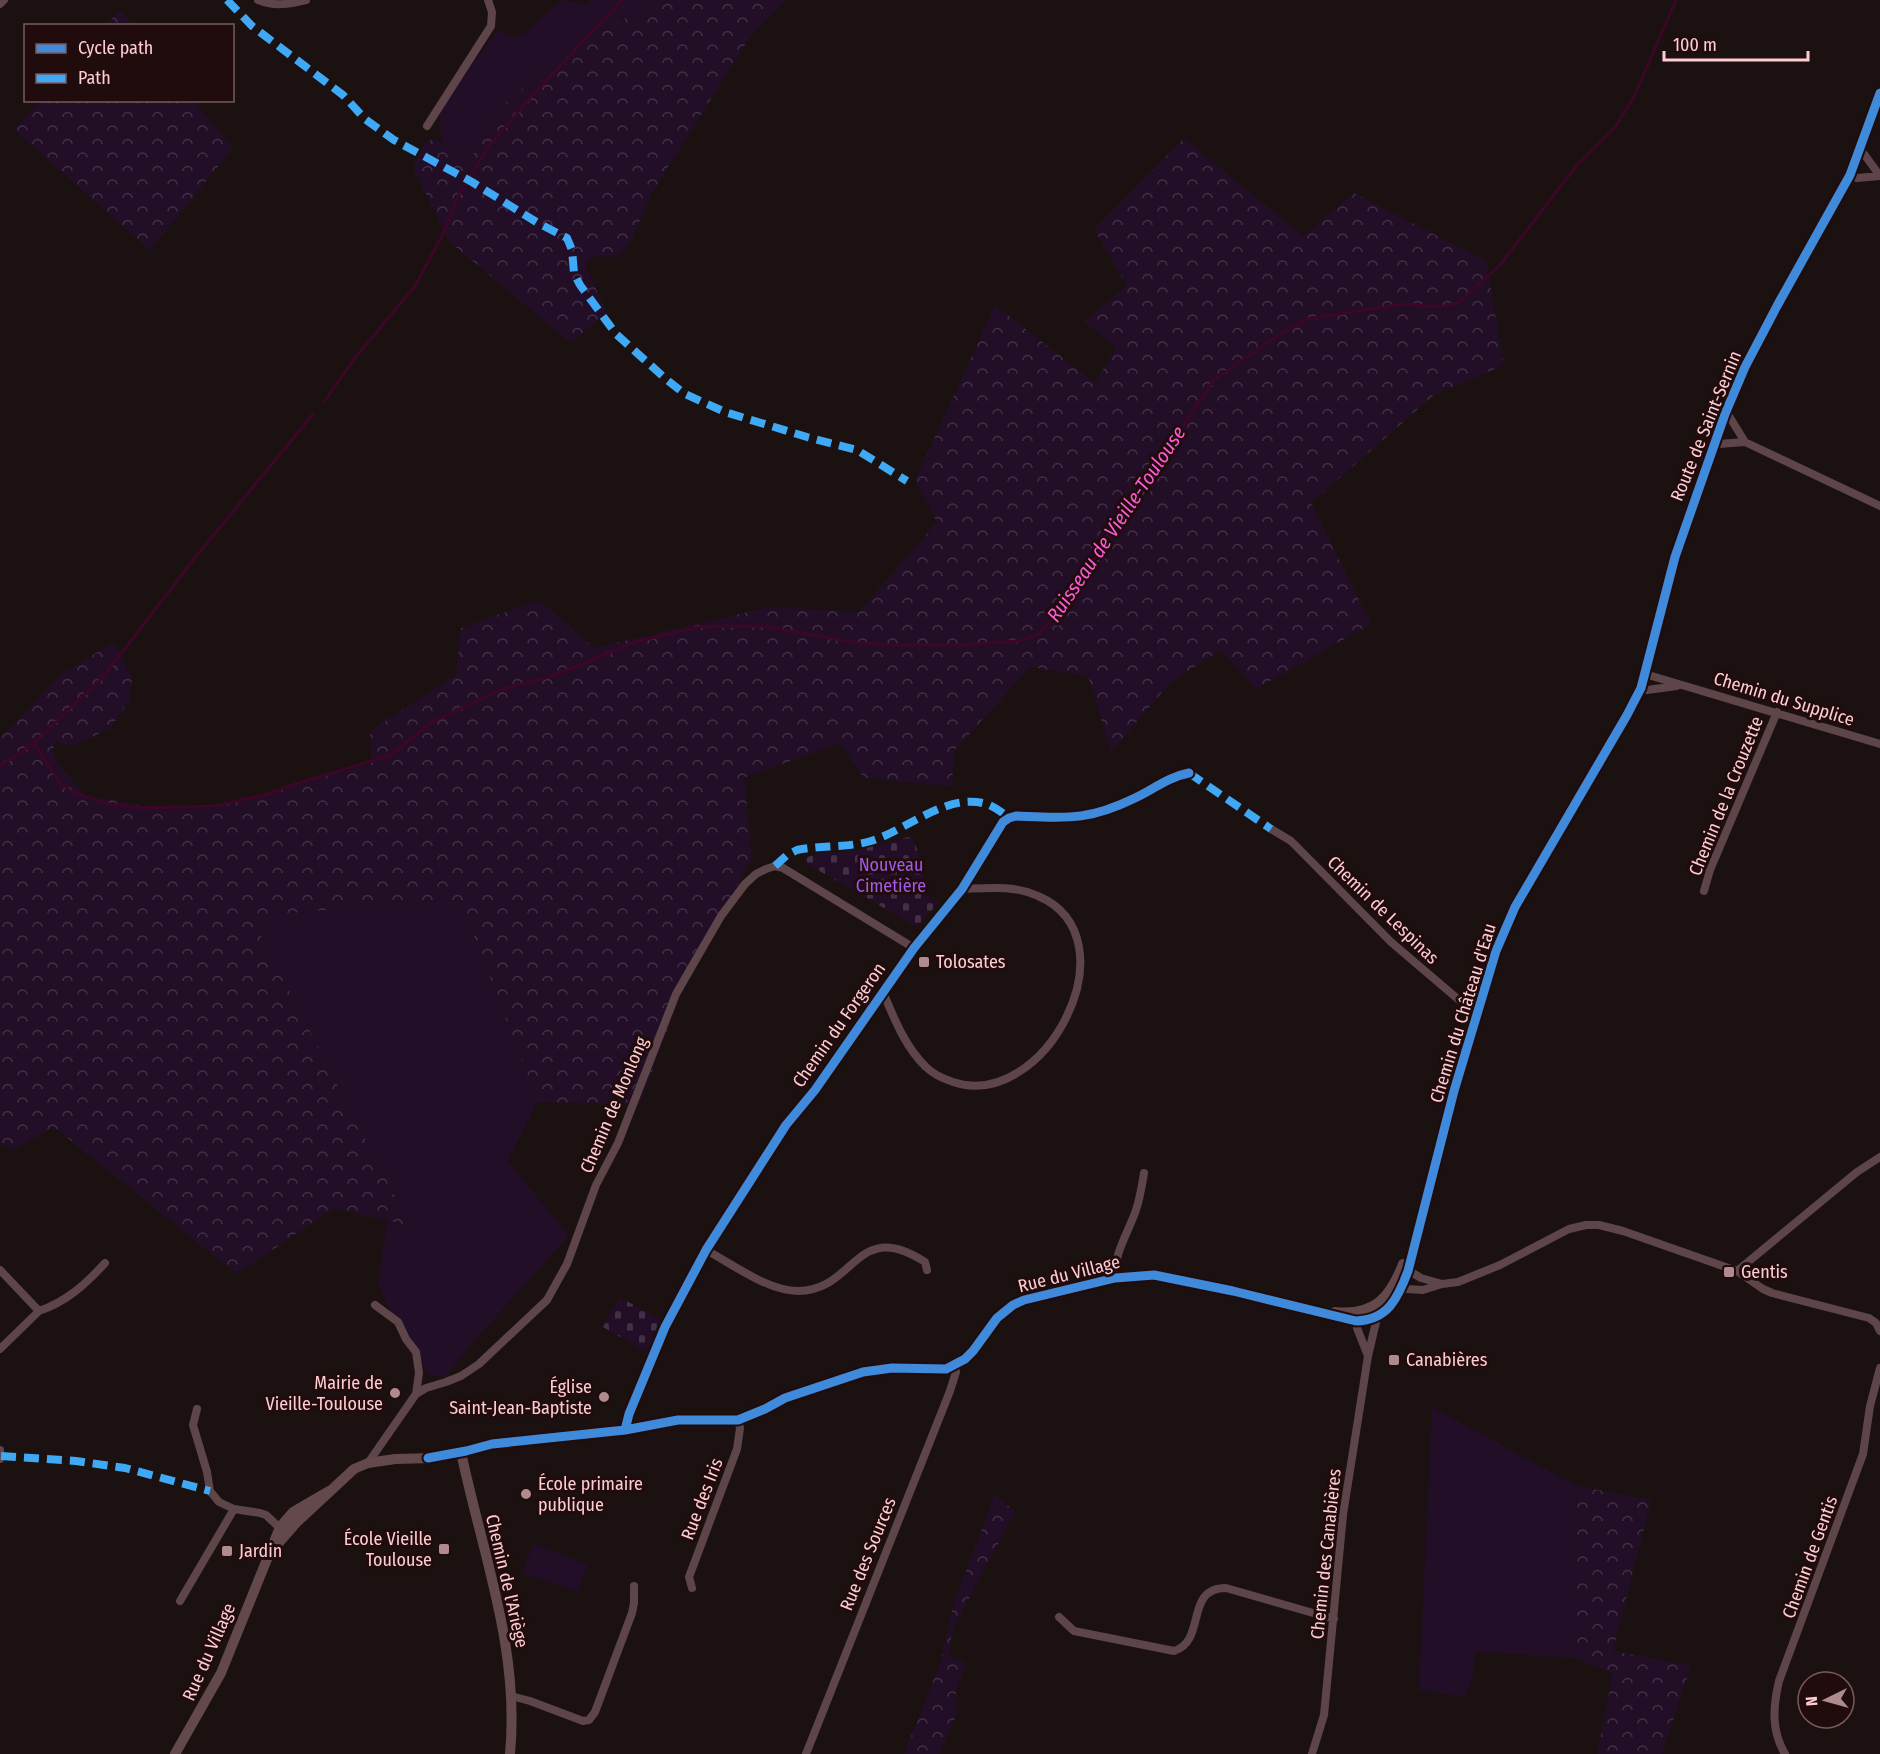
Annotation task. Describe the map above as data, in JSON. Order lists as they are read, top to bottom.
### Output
{
  "streets": {
    "street": [
      "Route de Saint-Sernin",
      "Chemin du Supplice",
      "Chemin de la Crouzette",
      "Chemin de Lespinas",
      "Chemin du Château d'Eau",
      "Chemin du Forgeron",
      "Chemin de Monlong",
      "Rue du Village",
      "Rue des Iris",
      "Rue des Sources",
      "Chemin des Canabières",
      "Chemin de Gentis",
      "Chemin de l'Ariège"
    ]
  },
  "crossings": [
    ["Route de Saint-Sernin", "Chemin du Supplice"],
    ["Route de Saint-Sernin", "Chemin du Château d'Eau"],
    ["Chemin du Supplice", "Chemin de la Crouzette"],
    ["Chemin du Supplice", "Chemin du Château d'Eau"],
    ["Chemin de Lespinas", "Chemin du Château d'Eau"],
    ["Chemin du Château d'Eau", "Rue du Village"],
    ["Chemin du Château d'Eau", "Chemin des Canabières"],
    ["Chemin du Forgeron", "Chemin de Monlong"],
    ["Chemin du Forgeron", "Rue du Village"],
    ["Rue du Village", "Rue des Iris"],
    ["Rue du Village", "Rue des Sources"],
    ["Rue du Village", "Chemin des Canabières"],
    ["Rue du Village", "Chemin de l'Ariège"]
  ],
  "water": ["Ruisseau de Vieille-Toulouse"],
  "parks": ["Nouveau Cimetière"],
  "places": {
    "transit": [
      "Tolosates",
      "Gentis",
      "Canabières",
      "École Vieille Toulouse",
      "Jardin"
    ],
    "other": ["Mairie de Vieille-Toulouse", "Église Saint-Jean-Baptiste", "École primaire publique"]
  },
  "legend": ["Cycle path", "Path"],
  "scale_bar": "100 m",
  "north": "left"
}
